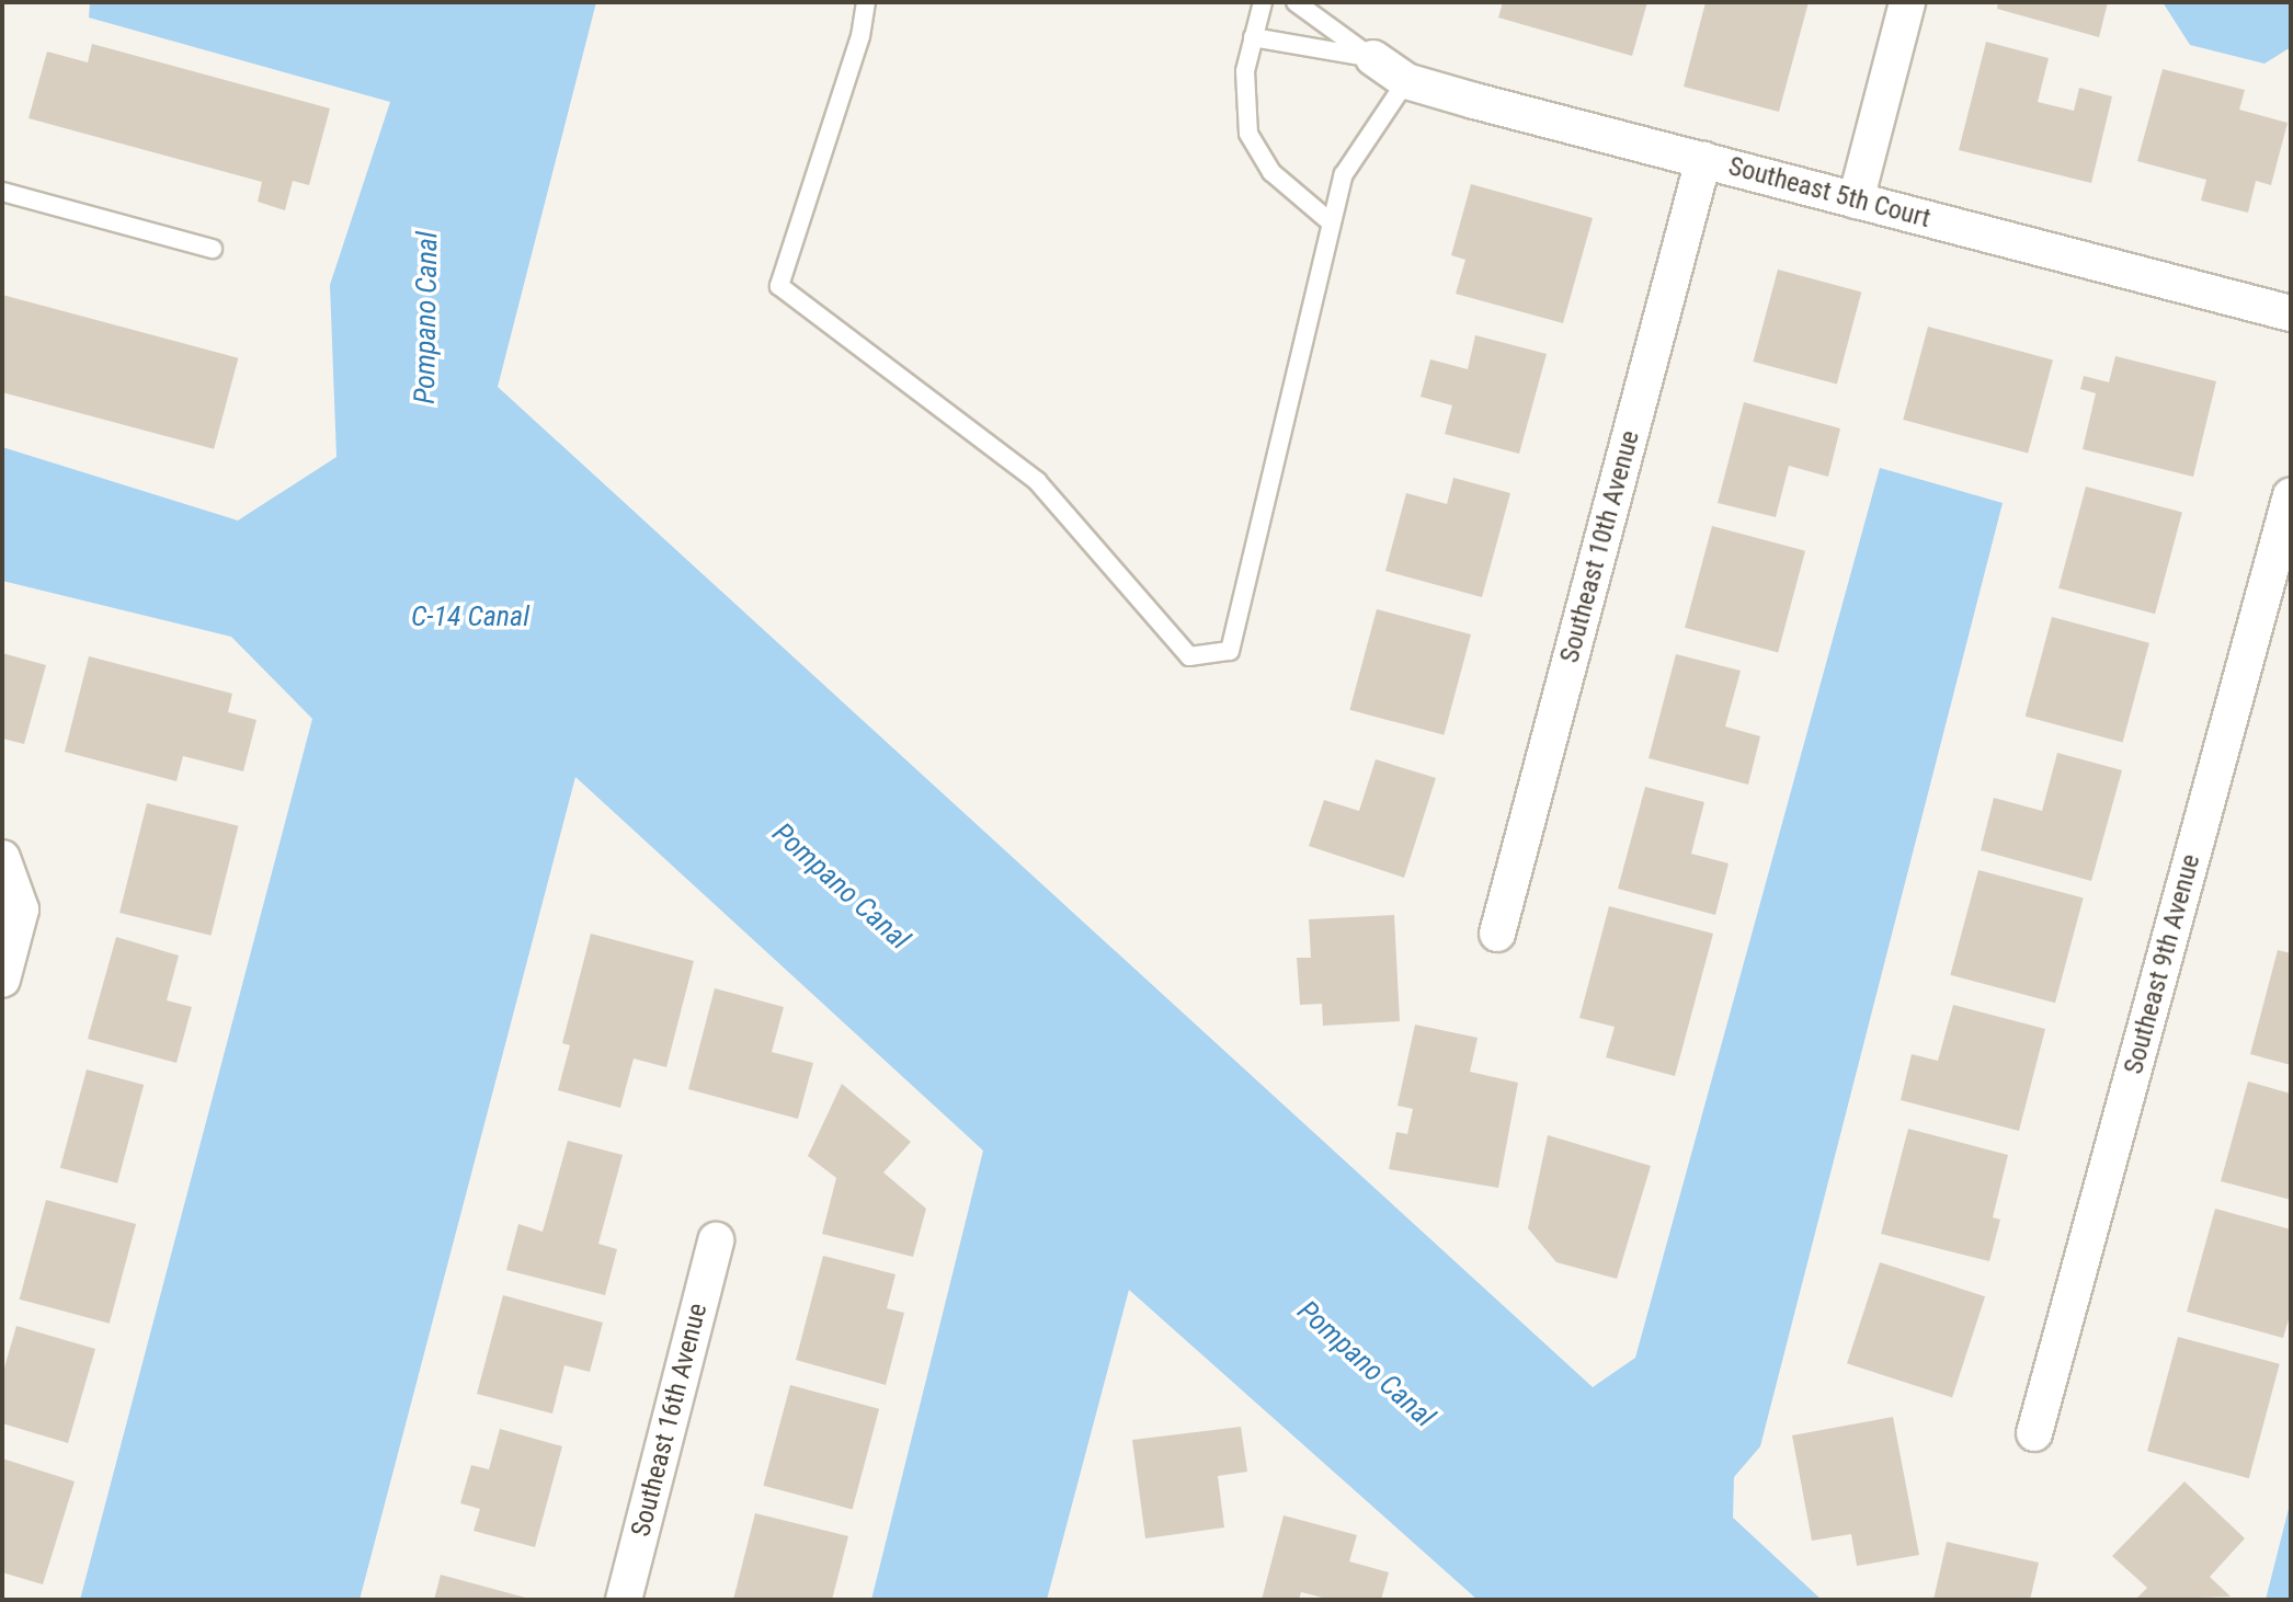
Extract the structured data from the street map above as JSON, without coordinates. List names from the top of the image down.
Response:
{
  "streets": {
    "street": [
      "Southeast 5th Court",
      "Southeast 10th Avenue",
      "Southeast 9th Avenue",
      "Southeast 16th Avenue"
    ]
  },
  "crossings": [
    ["Southeast 5th Court", "Southeast 10th Avenue"]
  ],
  "water": ["Pompano Canal", "C-14 Canal"]
}
